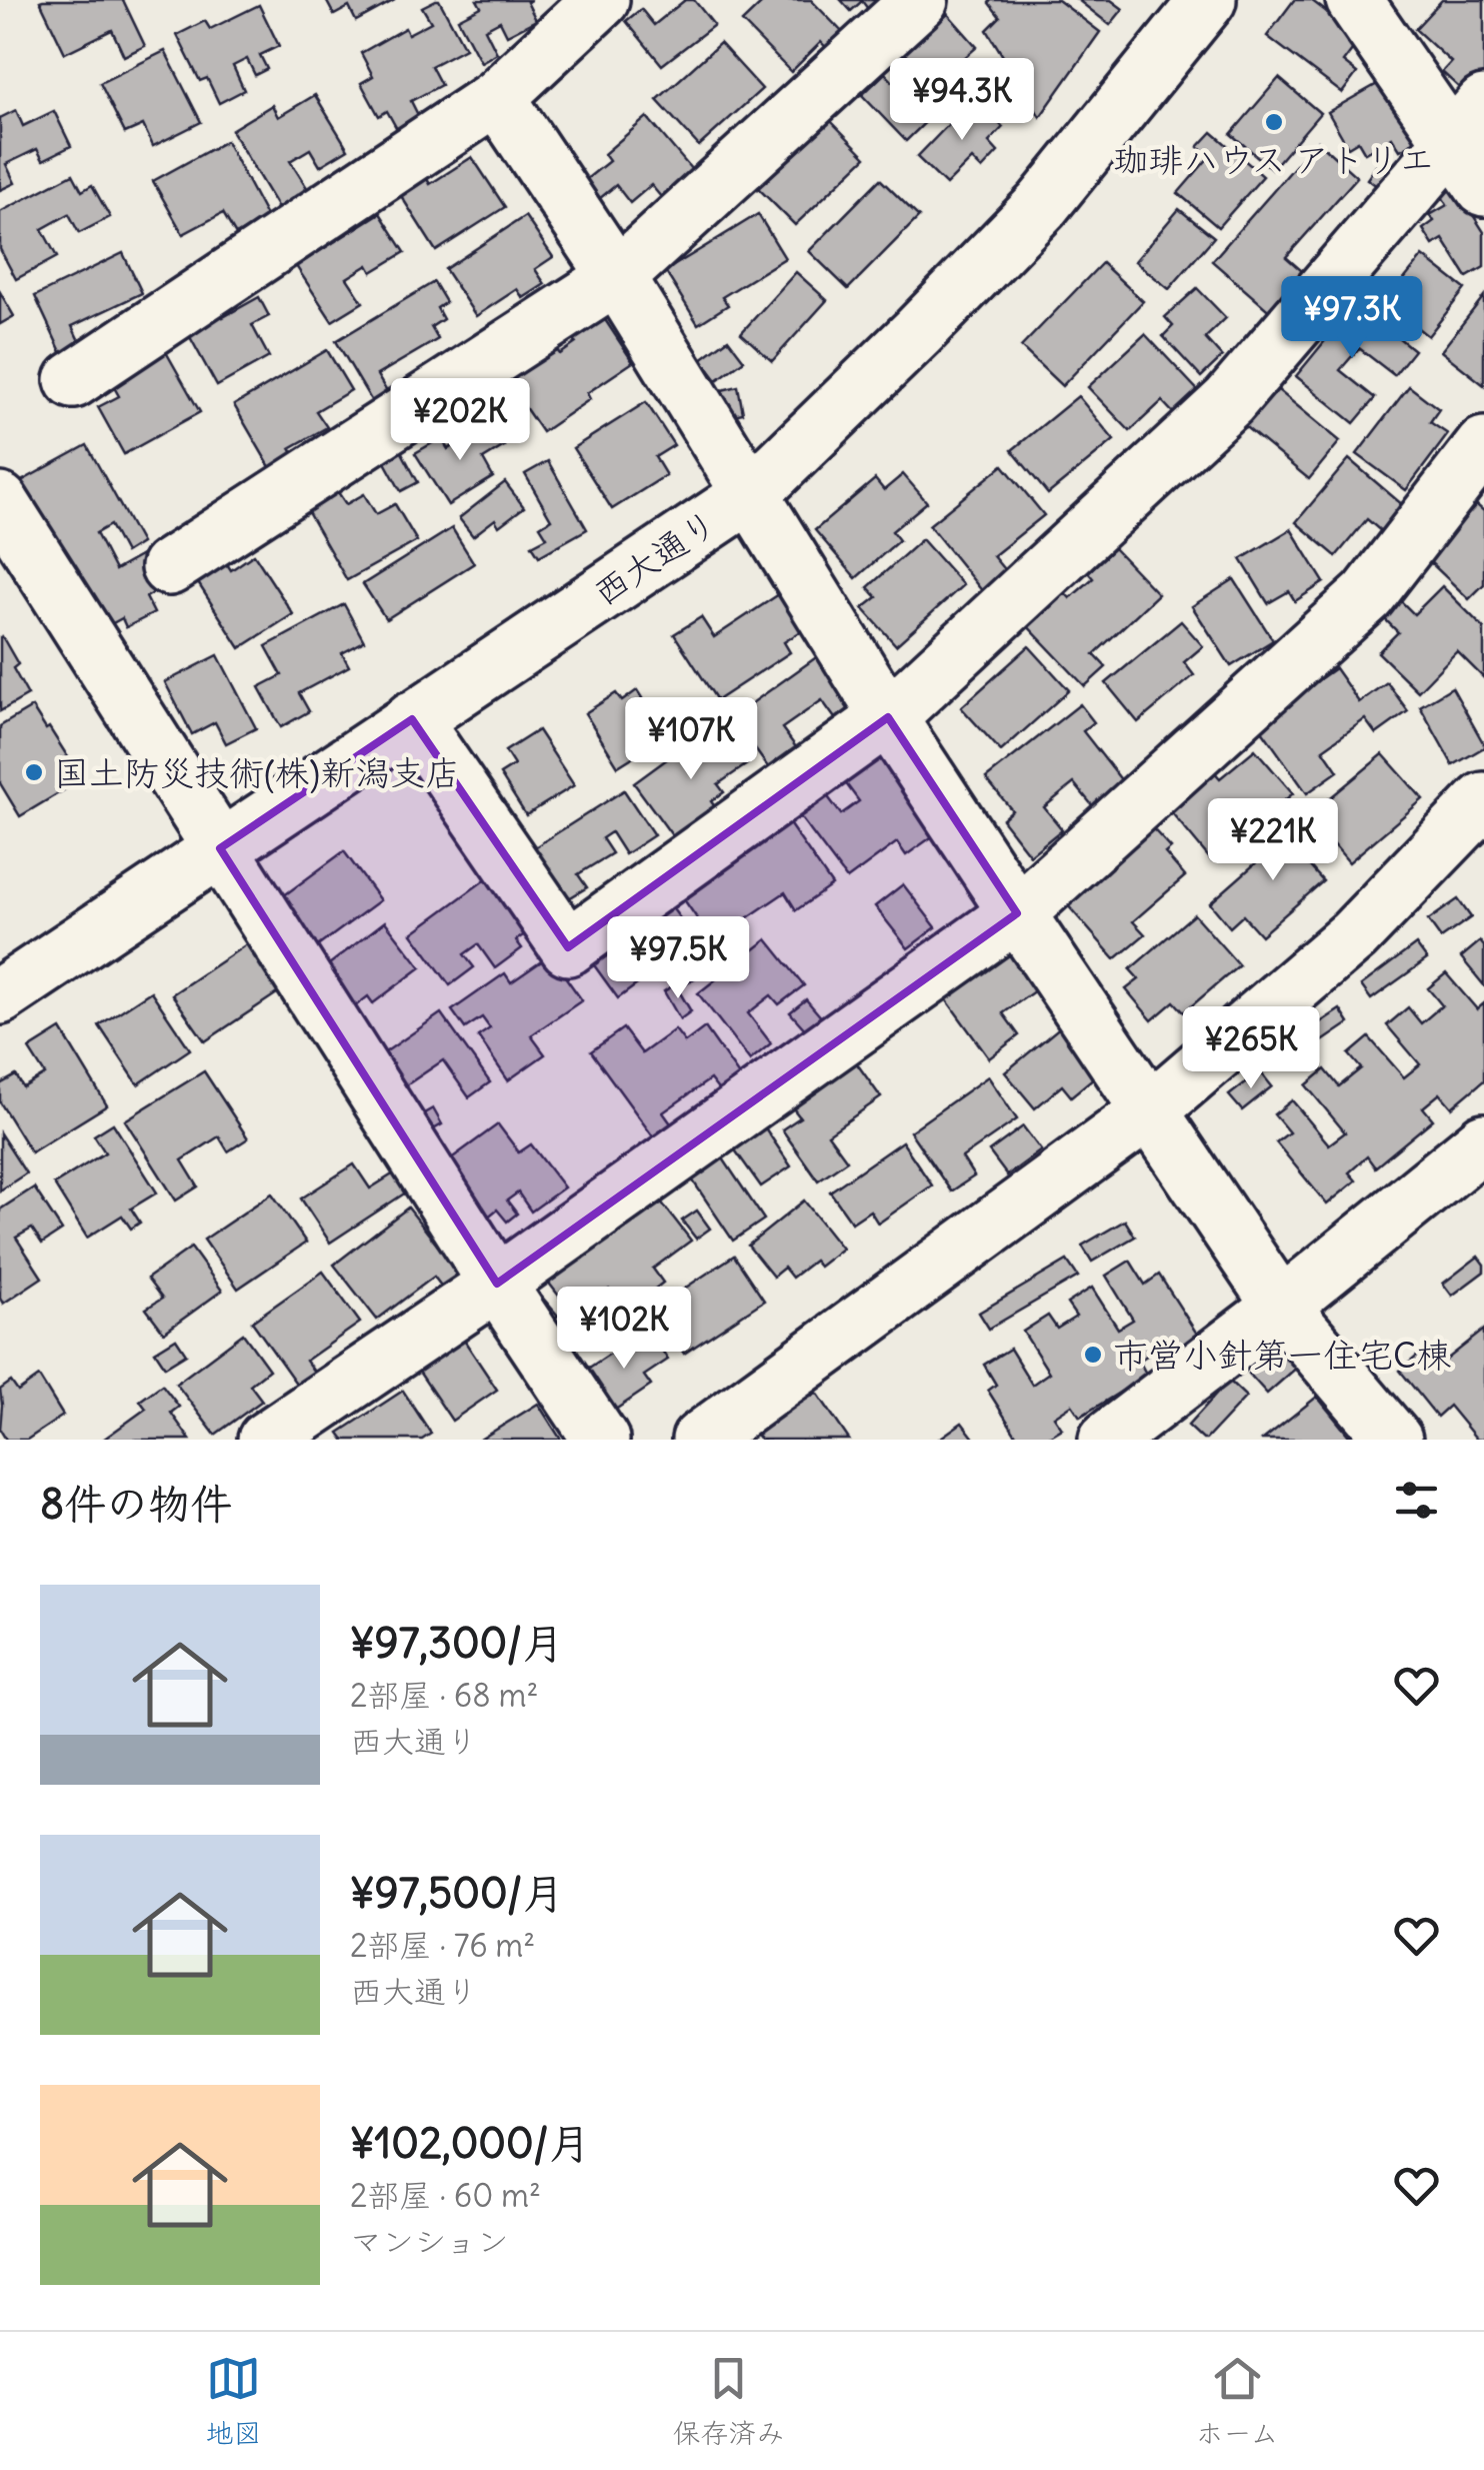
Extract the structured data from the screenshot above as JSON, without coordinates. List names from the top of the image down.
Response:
{
  "streets": {
    "street": ["西大通り"]
  },
  "places": ["珈琲ハウス アトリエ", "国土防災技術(株)新潟支店", "市営小針第一住宅C棟"],
  "page": {
    "price": [
      "¥94.3K",
      "¥97.3K",
      "¥202K",
      "¥107K",
      "¥221K",
      "¥97.5K",
      "¥265K",
      "¥102K"
    ],
    "heading": "8件の物件",
    "list": [
      {
        "name": "¥97,300/月",
        "note": "2部屋 · 68 m² · 西大通り"
      },
      {
        "name": "¥97,500/月",
        "note": "2部屋 · 76 m² · 西大通り"
      },
      {
        "name": "¥102,000/月",
        "note": "2部屋 · 60 m² · マンション"
      }
    ],
    "tabs": ["地図", "保存済み", "ホーム"]
  }
}
